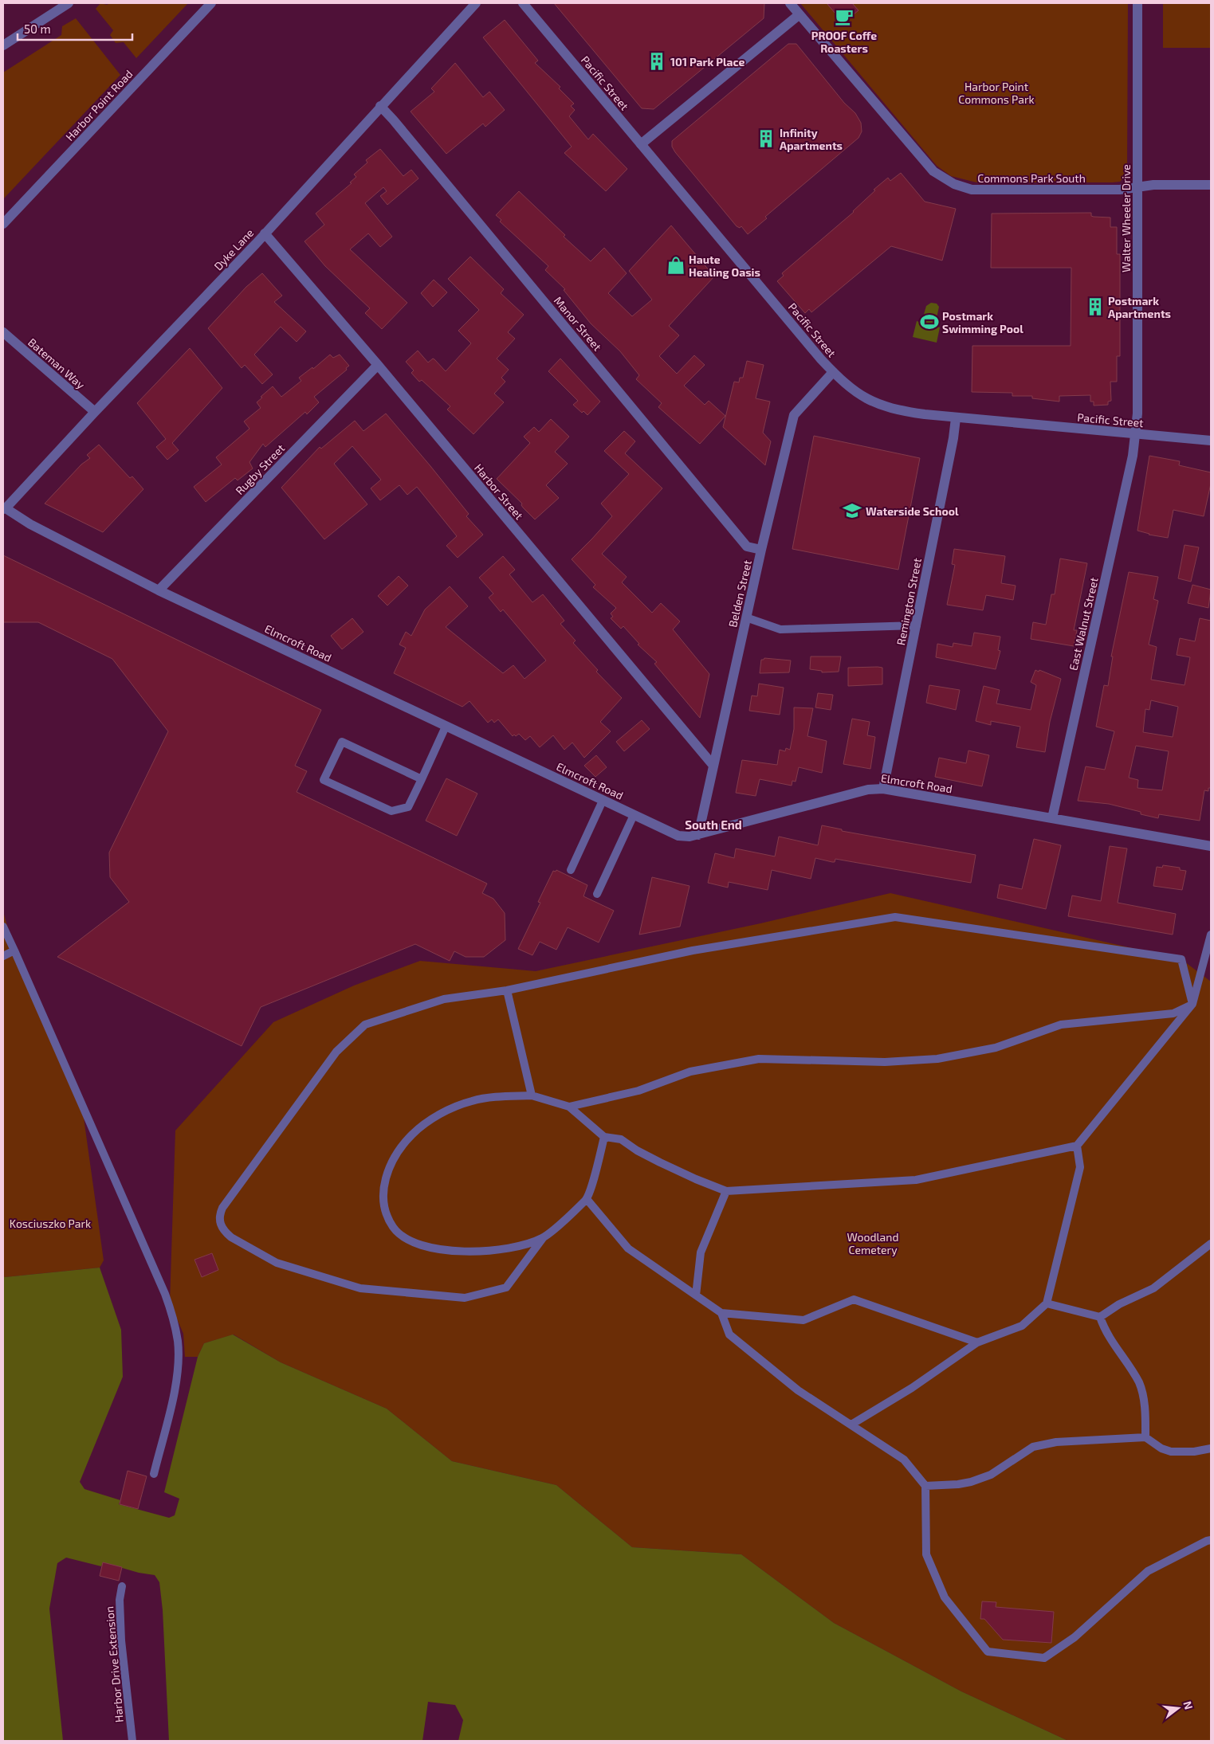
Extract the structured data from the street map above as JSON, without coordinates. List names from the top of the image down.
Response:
{
  "streets": {
    "street": [
      "Pacific Street",
      "Harbor Point Road",
      "Commons Park South",
      "Walter Wheeler Drive",
      "Dyke Lane",
      "Manor Street",
      "Bateman Way",
      "Rugby Street",
      "Harbor Street",
      "Belden Street",
      "Remington Street",
      "East Walnut Street",
      "Elmcroft Road"
    ],
    "lane": ["Harbor Drive Extension"]
  },
  "crossings": [
    ["Pacific Street", "Walter Wheeler Drive"],
    ["Pacific Street", "Belden Street"],
    ["Pacific Street", "Remington Street"],
    ["Pacific Street", "East Walnut Street"],
    ["Commons Park South", "Walter Wheeler Drive"],
    ["Walter Wheeler Drive", "East Walnut Street"],
    ["Dyke Lane", "Manor Street"],
    ["Dyke Lane", "Bateman Way"],
    ["Dyke Lane", "Harbor Street"],
    ["Dyke Lane", "Elmcroft Road"],
    ["Manor Street", "Belden Street"],
    ["Rugby Street", "Harbor Street"],
    ["Rugby Street", "Elmcroft Road"],
    ["Harbor Street", "Belden Street"],
    ["Belden Street", "Elmcroft Road"],
    ["Remington Street", "Elmcroft Road"],
    ["East Walnut Street", "Elmcroft Road"]
  ],
  "districts": ["South End"],
  "parks": ["Harbor Point Commons Park", "Kosciuszko Park", "Woodland Cemetery"],
  "places": {
    "cafe": ["PROOF Coffe Roasters"],
    "building": ["101 Park Place", "Infinity Apartments", "Postmark Apartments"],
    "shop": ["Haute Healing Oasis"],
    "sports": ["Postmark Swimming Pool"],
    "school or university": ["Waterside School"]
  },
  "scale_bar": "50 m",
  "north": "right"
}
